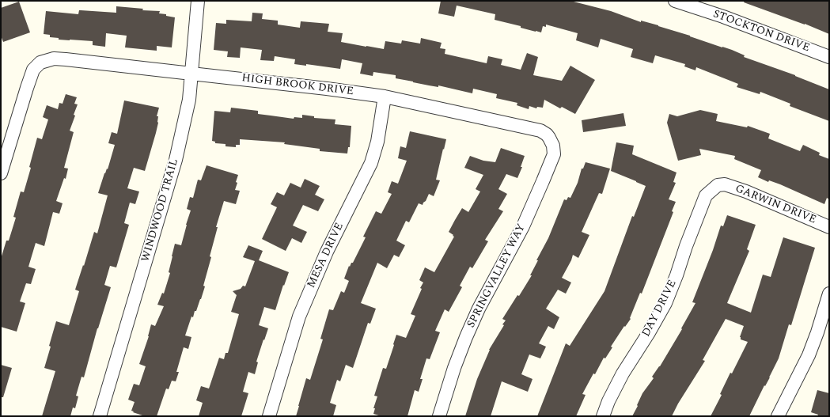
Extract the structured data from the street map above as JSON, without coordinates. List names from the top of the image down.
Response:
{
  "streets": {
    "street": [
      "STOCKTON DRIVE",
      "HIGH BROOK DRIVE",
      "GARWIN DRIVE",
      "WINDWOOD TRAIL",
      "MESA DRIVE",
      "SPRINGVALLEY WAY",
      "DAY DRIVE"
    ]
  },
  "crossings": [
    ["HIGH BROOK DRIVE", "WINDWOOD TRAIL"],
    ["HIGH BROOK DRIVE", "MESA DRIVE"],
    ["HIGH BROOK DRIVE", "SPRINGVALLEY WAY"],
    ["GARWIN DRIVE", "DAY DRIVE"]
  ]
}
